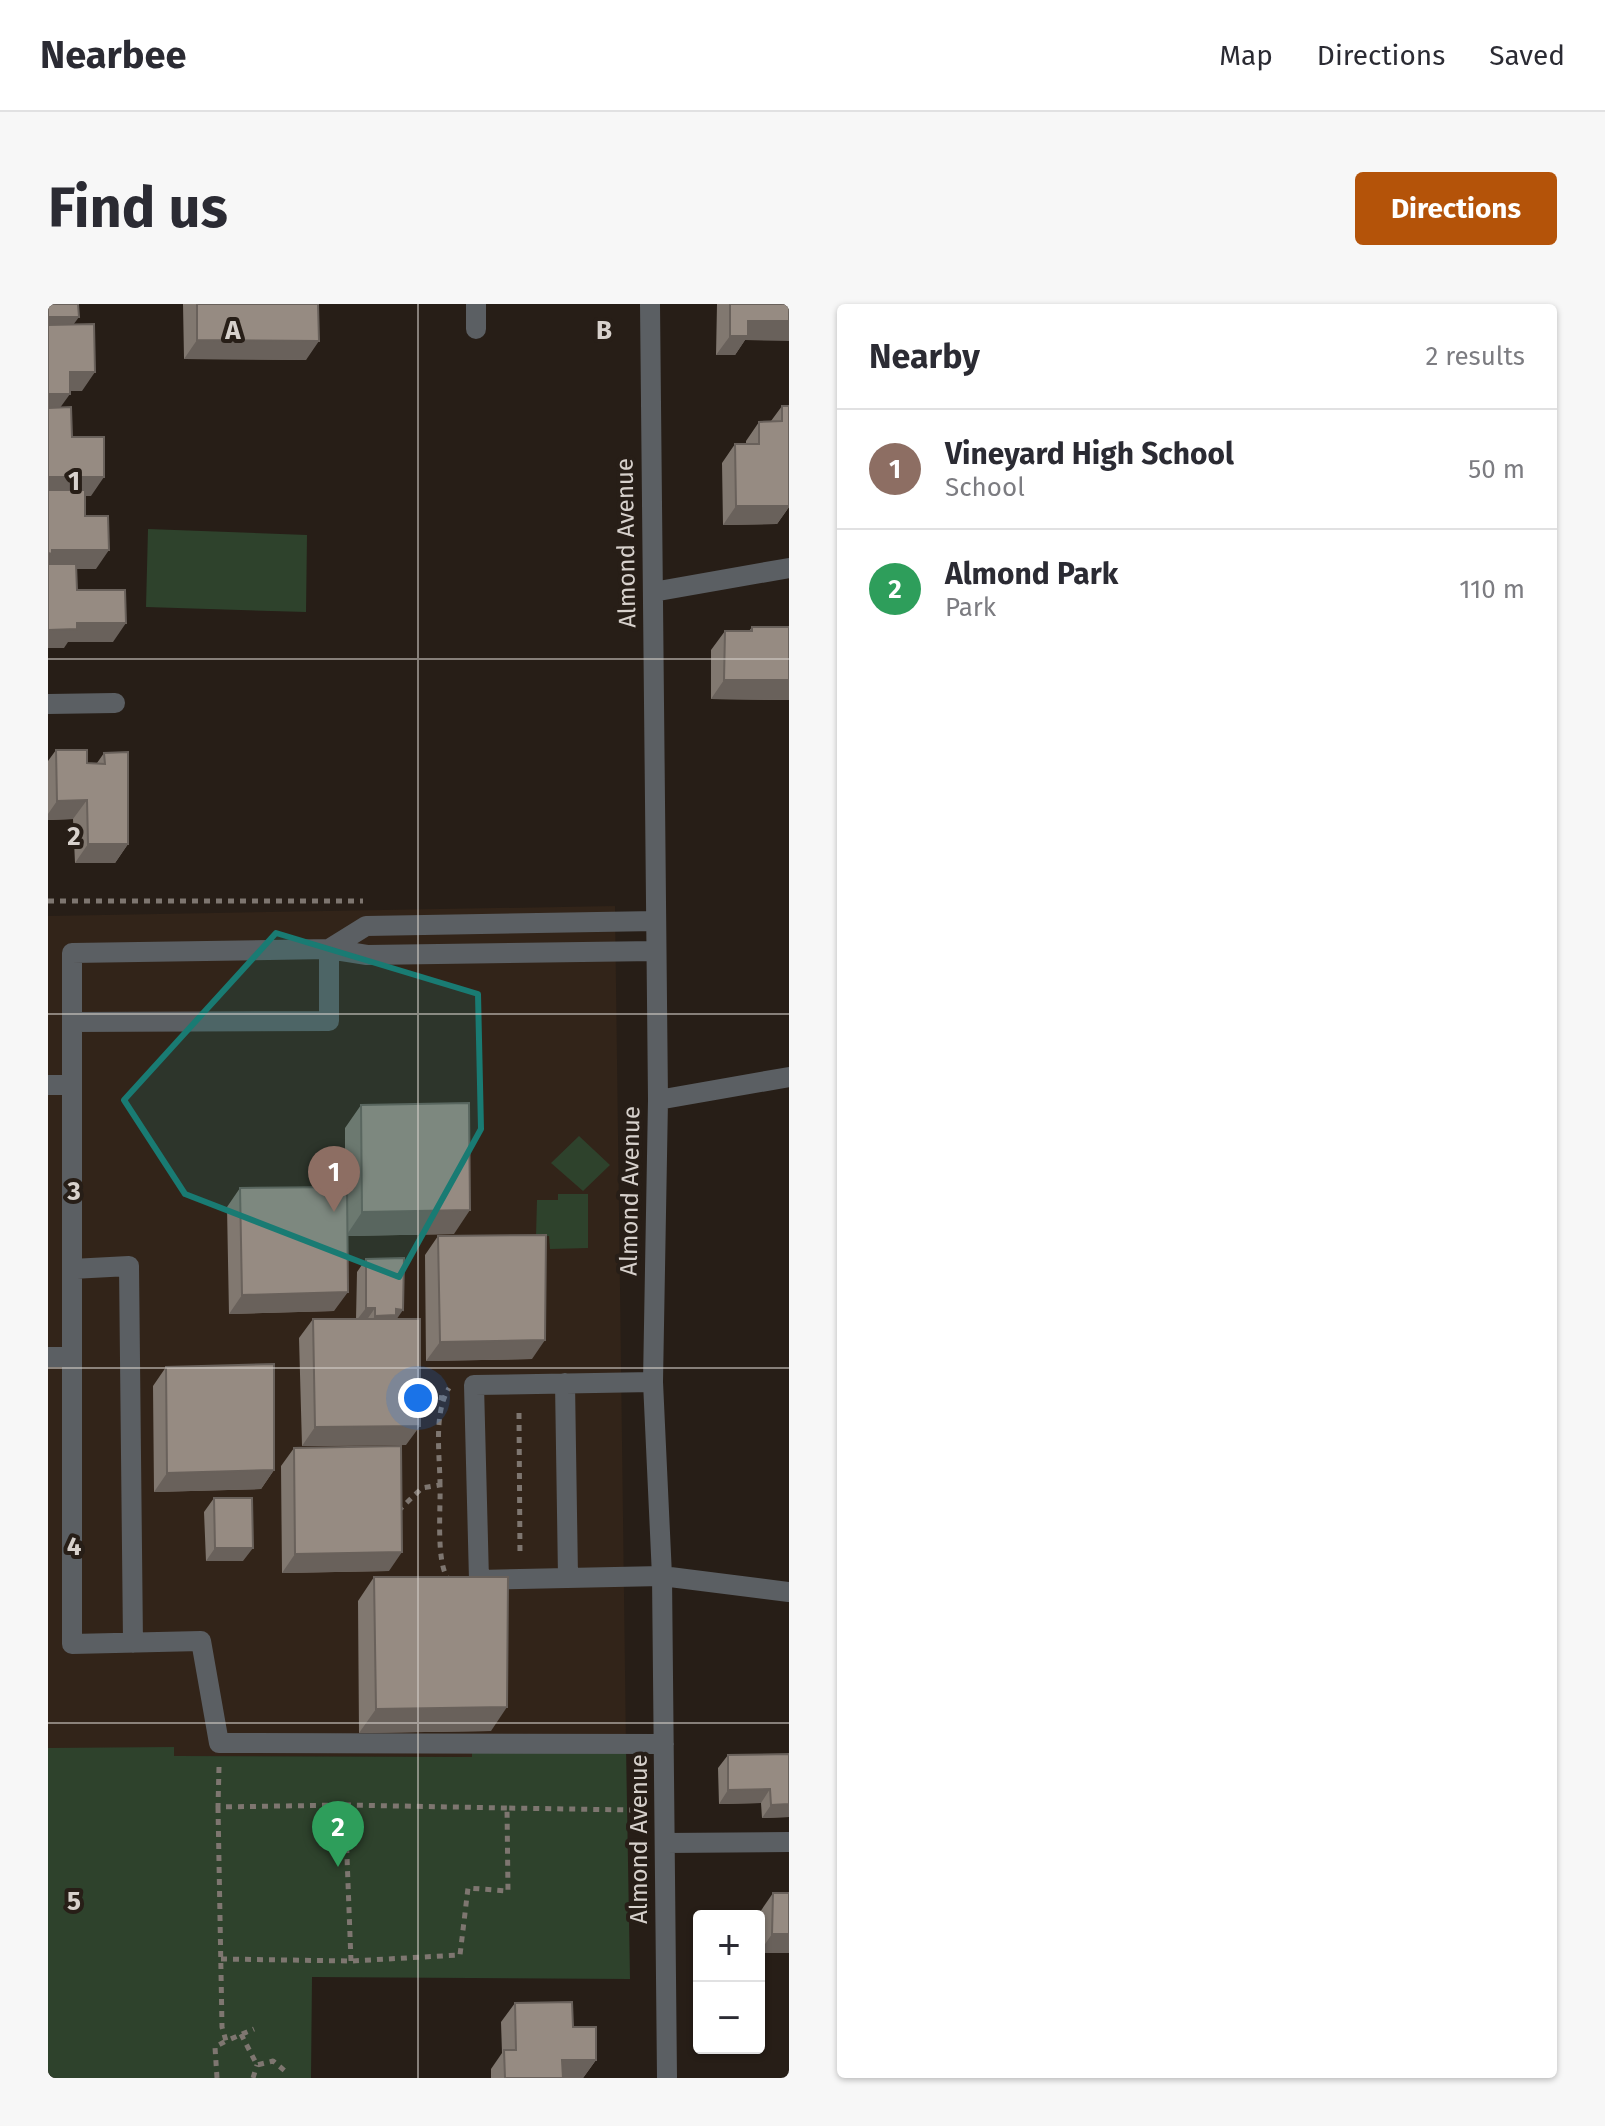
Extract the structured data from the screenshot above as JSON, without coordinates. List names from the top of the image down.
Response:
{
  "streets": {
    "street": ["Almond Avenue"]
  },
  "page": {
    "header": "Nearbee",
    "nav": ["Map", "Directions", "Saved"],
    "buttons": "Directions",
    "title": "Find us",
    "heading": ["Nearby", "2 results"],
    "list": [
      {
        "mark": "1",
        "name": "Vineyard High School",
        "note": "School",
        "value": "50 m"
      },
      {
        "mark": "2",
        "name": "Almond Park",
        "note": "Park",
        "value": "110 m"
      }
    ],
    "pins": ["1", "2"],
    "map_buttons": ["+", "−"]
  },
  "grid": {
    "columns": ["A", "B"],
    "rows": [
      "1",
      "2",
      "3",
      "4",
      "5"
    ]
  }
}
